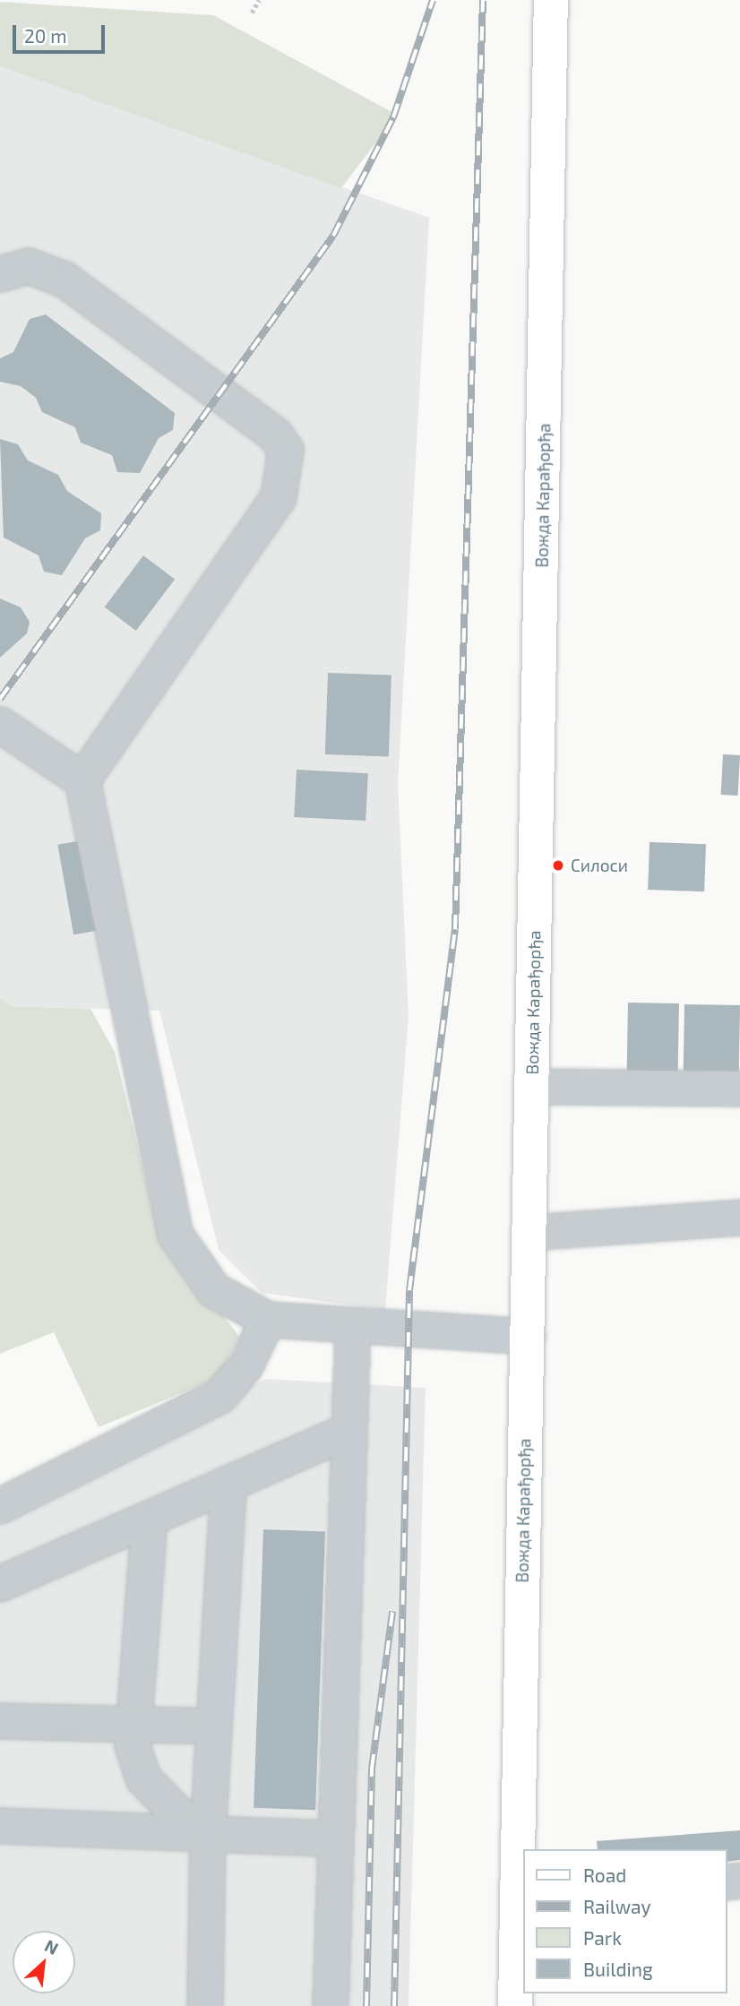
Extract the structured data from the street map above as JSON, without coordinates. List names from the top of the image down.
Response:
{
  "streets": {
    "main road": ["Вожда Карађорђа"]
  },
  "places": ["Силоси"],
  "legend": [
    "Road",
    "Railway",
    "Park",
    "Building"
  ],
  "scale_bar": "20 m",
  "north": "top right"
}
